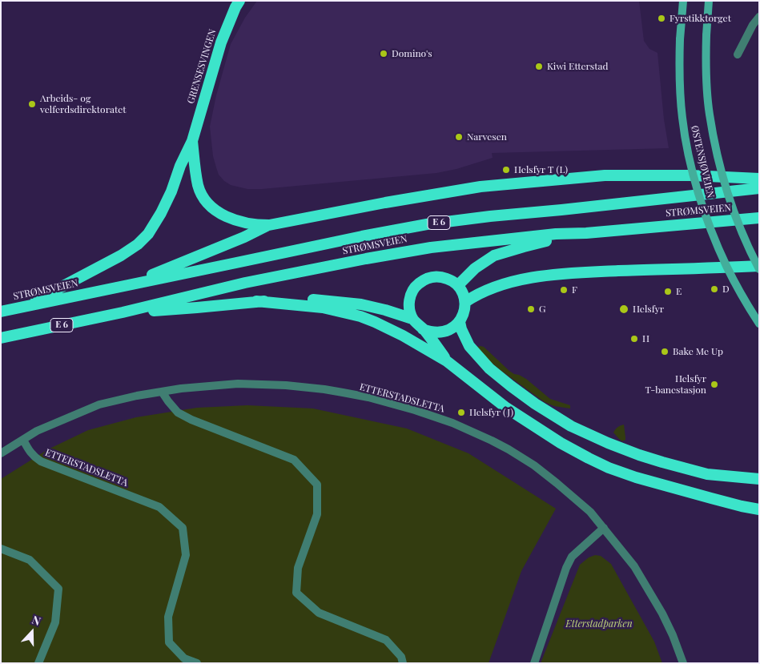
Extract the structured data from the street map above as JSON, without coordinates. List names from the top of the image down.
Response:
{
  "streets": {
    "highway": ["GRENSESVINGEN", "STRØMSVEIEN", "E 6"],
    "main road": ["ØSTENSJØVEIEN"],
    "street": ["ETTERSTADSLETTA"]
  },
  "parks": ["Etterstadparken"],
  "places": [
    "Fyrstikktorget",
    "Domino's",
    "Kiwi Etterstad",
    "Arbeids- og velferdsdirektoratet",
    "Narvesen",
    "Helsfyr T (L)",
    "D",
    "F",
    "E",
    "G",
    "Helsfyr",
    "H",
    "Bake Me Up",
    "Helsfyr T-banestasjon",
    "Helsfyr (J)"
  ],
  "north": "top"
}
